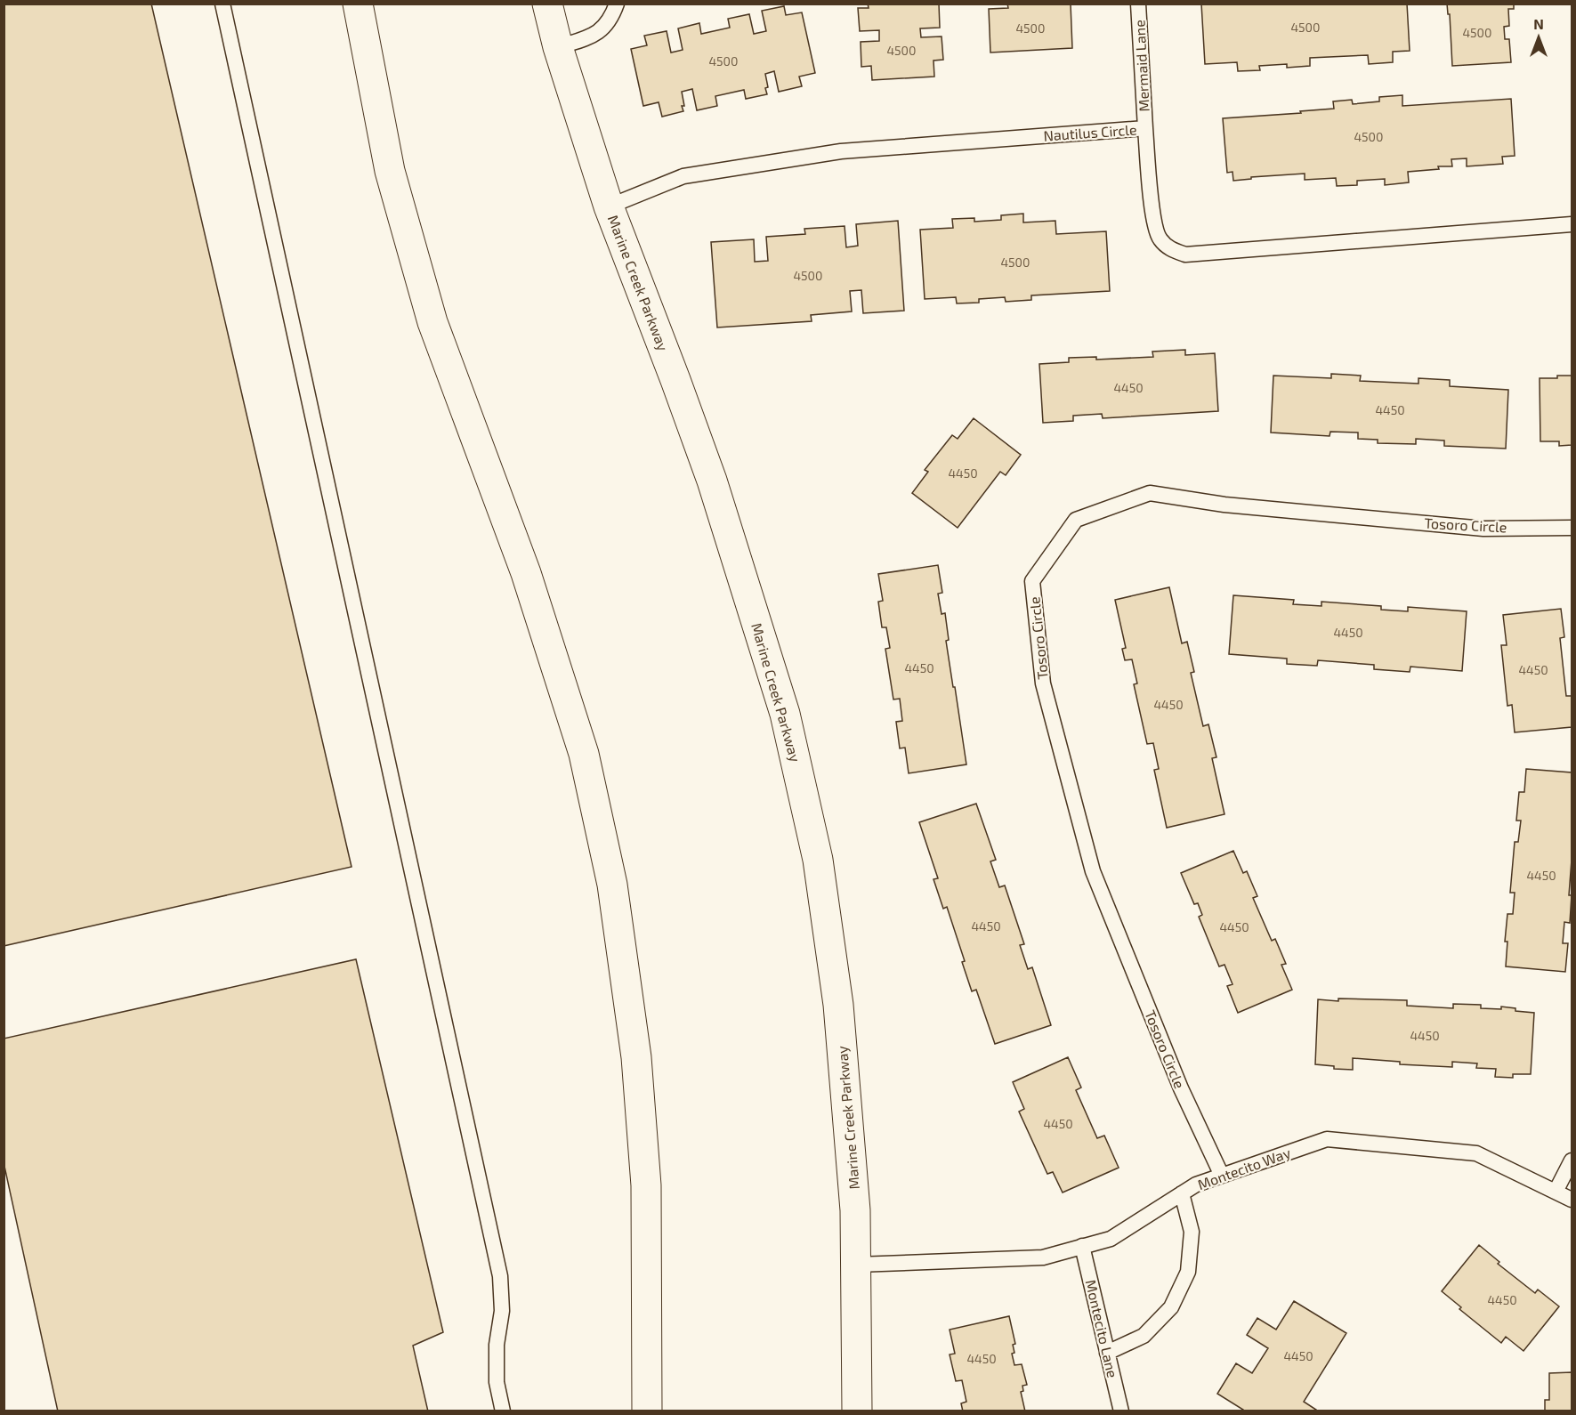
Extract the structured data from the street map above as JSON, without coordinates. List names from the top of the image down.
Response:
{
  "streets": {
    "main road": ["Marine Creek Parkway"],
    "lane": [
      "Mermaid Lane",
      "Nautilus Circle",
      "Tosoro Circle",
      "Montecito Way",
      "Montecito Lane"
    ]
  },
  "crossings": [
    ["Mermaid Lane", "Nautilus Circle"],
    ["Nautilus Circle", "Marine Creek Parkway"],
    ["Marine Creek Parkway", "Montecito Way"],
    ["Tosoro Circle", "Montecito Way"],
    ["Montecito Way", "Montecito Lane"]
  ],
  "house_numbers": [
    "4500",
    "4500",
    "4500",
    "4500",
    "4500",
    "4500",
    "4500",
    "4500",
    "4450",
    "4450",
    "4450",
    "4450",
    "4450",
    "4450",
    "4450",
    "4450",
    "4450",
    "4450",
    "4450",
    "4450",
    "4450",
    "4450",
    "4450"
  ],
  "north": "top"
}
